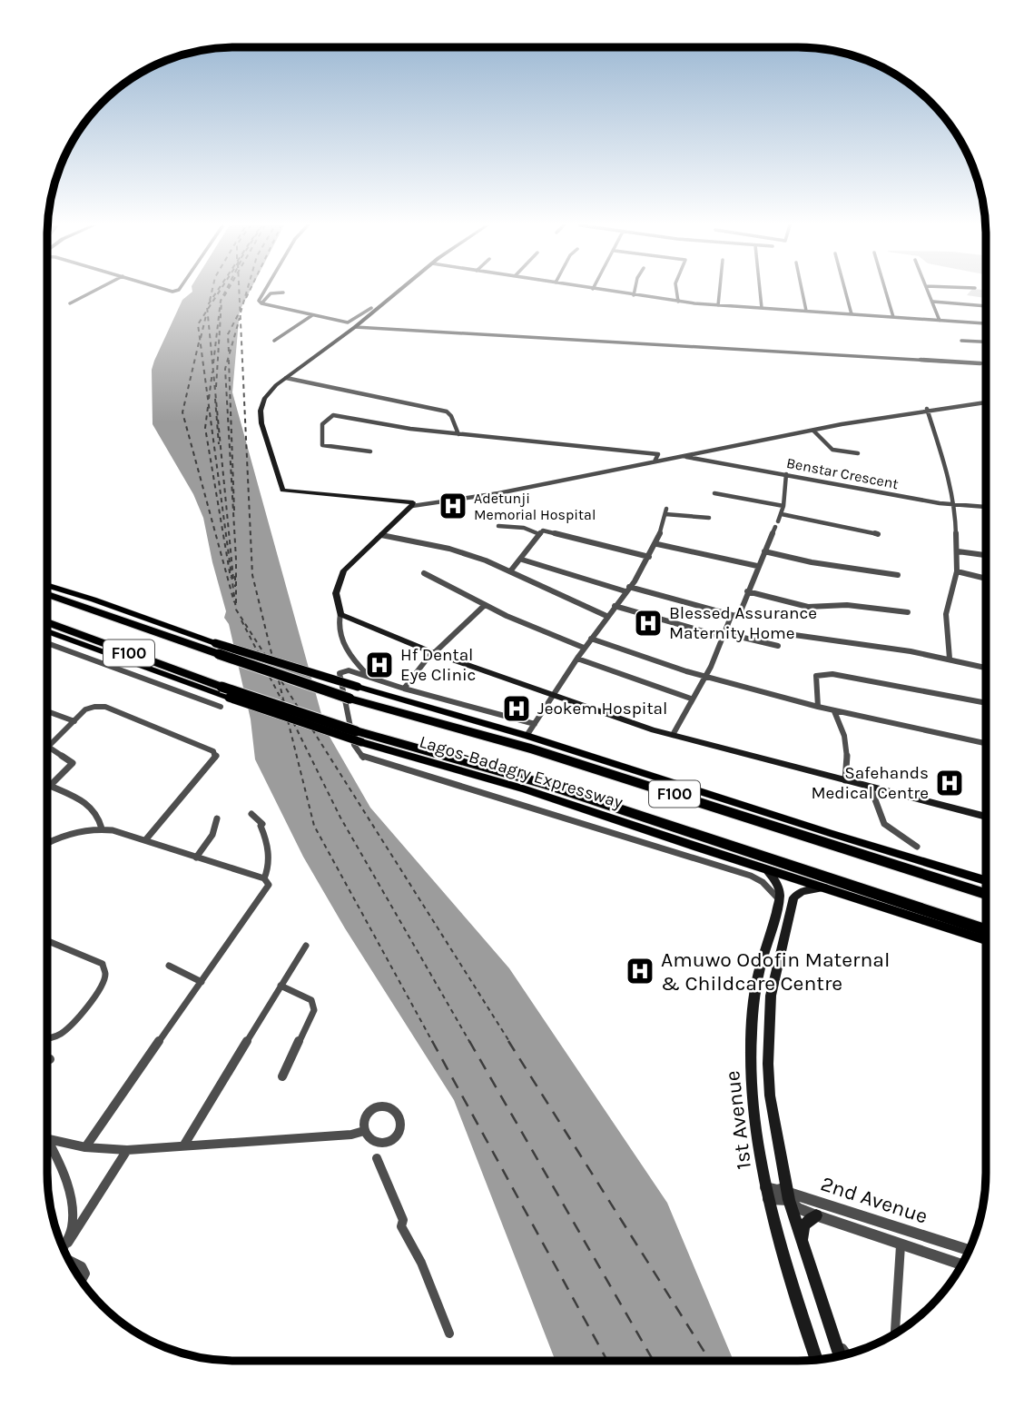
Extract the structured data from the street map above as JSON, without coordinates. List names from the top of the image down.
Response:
{
  "streets": {
    "highway": ["F100", "Lagos-Badagry Expressway"],
    "main road": ["1st Avenue"],
    "street": ["Benstar Crescent", "2nd Avenue"]
  },
  "crossings": [
    ["Lagos-Badagry Expressway", "1st Avenue"],
    ["1st Avenue", "2nd Avenue"]
  ],
  "places": {
    "hospital": [
      "Adetunji Memorial Hospital",
      "Blessed Assurance Maternity Home",
      "Hf Dental Eye Clinic",
      "Jeokem Hospital",
      "Safehands Medical Centre",
      "Amuwo Odofin Maternal & Childcare Centre"
    ]
  }
}
